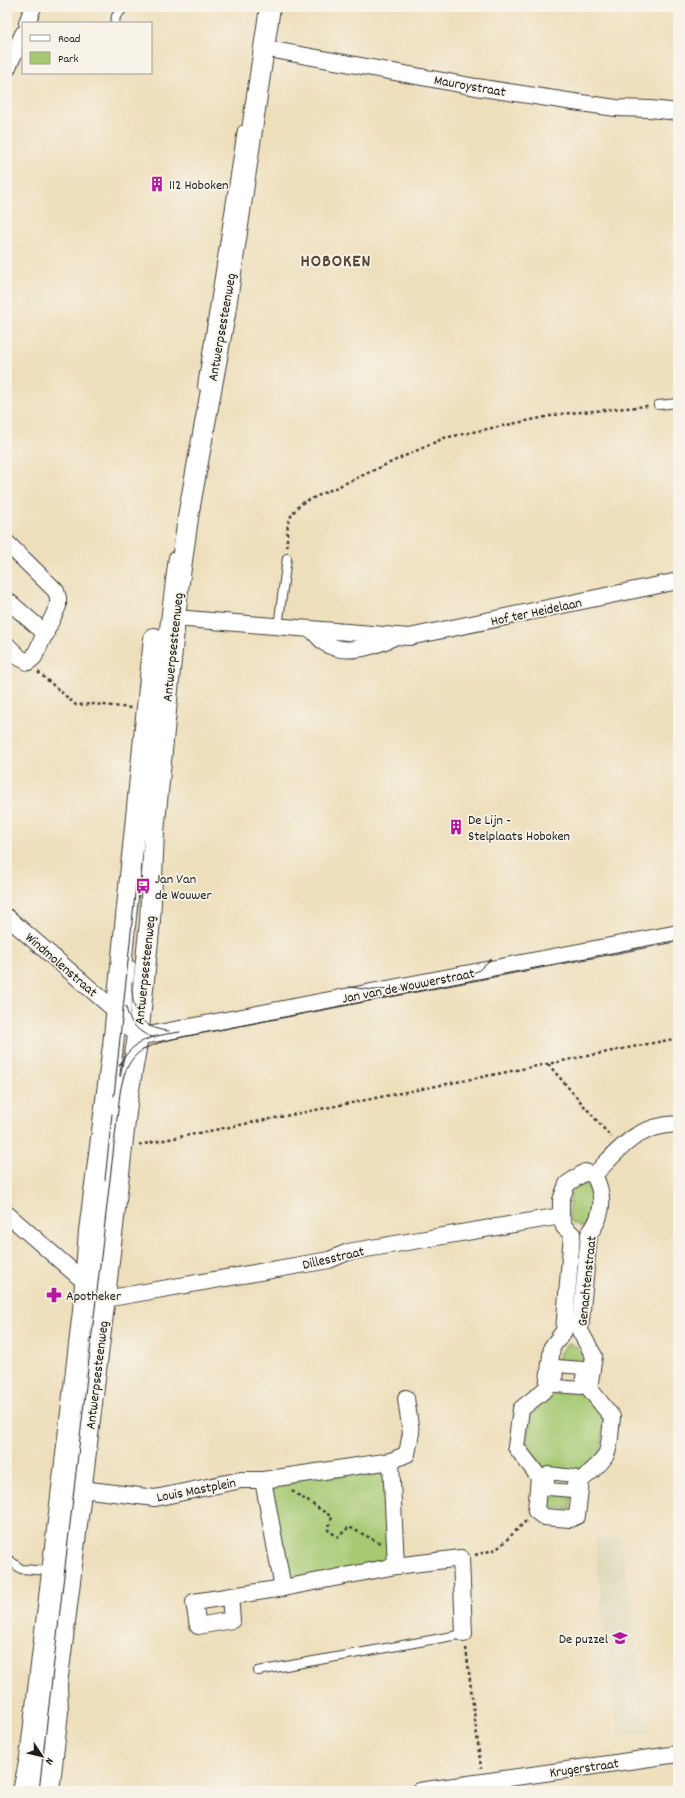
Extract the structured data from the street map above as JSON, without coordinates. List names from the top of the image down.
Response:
{
  "streets": {
    "street": [
      "Mauroystraat",
      "Antwerpsesteenweg",
      "Hof ter Heidelaan",
      "Windmolenstraat",
      "Jan van de Wouwerstraat",
      "Dillesstraat",
      "Genachtenstraat",
      "Louis Mastplein",
      "Krugerstraat"
    ]
  },
  "crossings": [
    ["Mauroystraat", "Antwerpsesteenweg"],
    ["Antwerpsesteenweg", "Hof ter Heidelaan"],
    ["Antwerpsesteenweg", "Windmolenstraat"],
    ["Antwerpsesteenweg", "Jan van de Wouwerstraat"],
    ["Antwerpsesteenweg", "Dillesstraat"],
    ["Antwerpsesteenweg", "Louis Mastplein"],
    ["Windmolenstraat", "Jan van de Wouwerstraat"],
    ["Dillesstraat", "Genachtenstraat"]
  ],
  "districts": ["HOBOKEN"],
  "places": {
    "building": ["112 Hoboken", "De Lijn - Stelplaats Hoboken"],
    "bus stop": ["Jan Van de Wouwer"],
    "pharmacy": ["Apotheker"],
    "school or university": ["De puzzel"]
  },
  "legend": ["Road", "Park"],
  "north": "bottom right"
}
